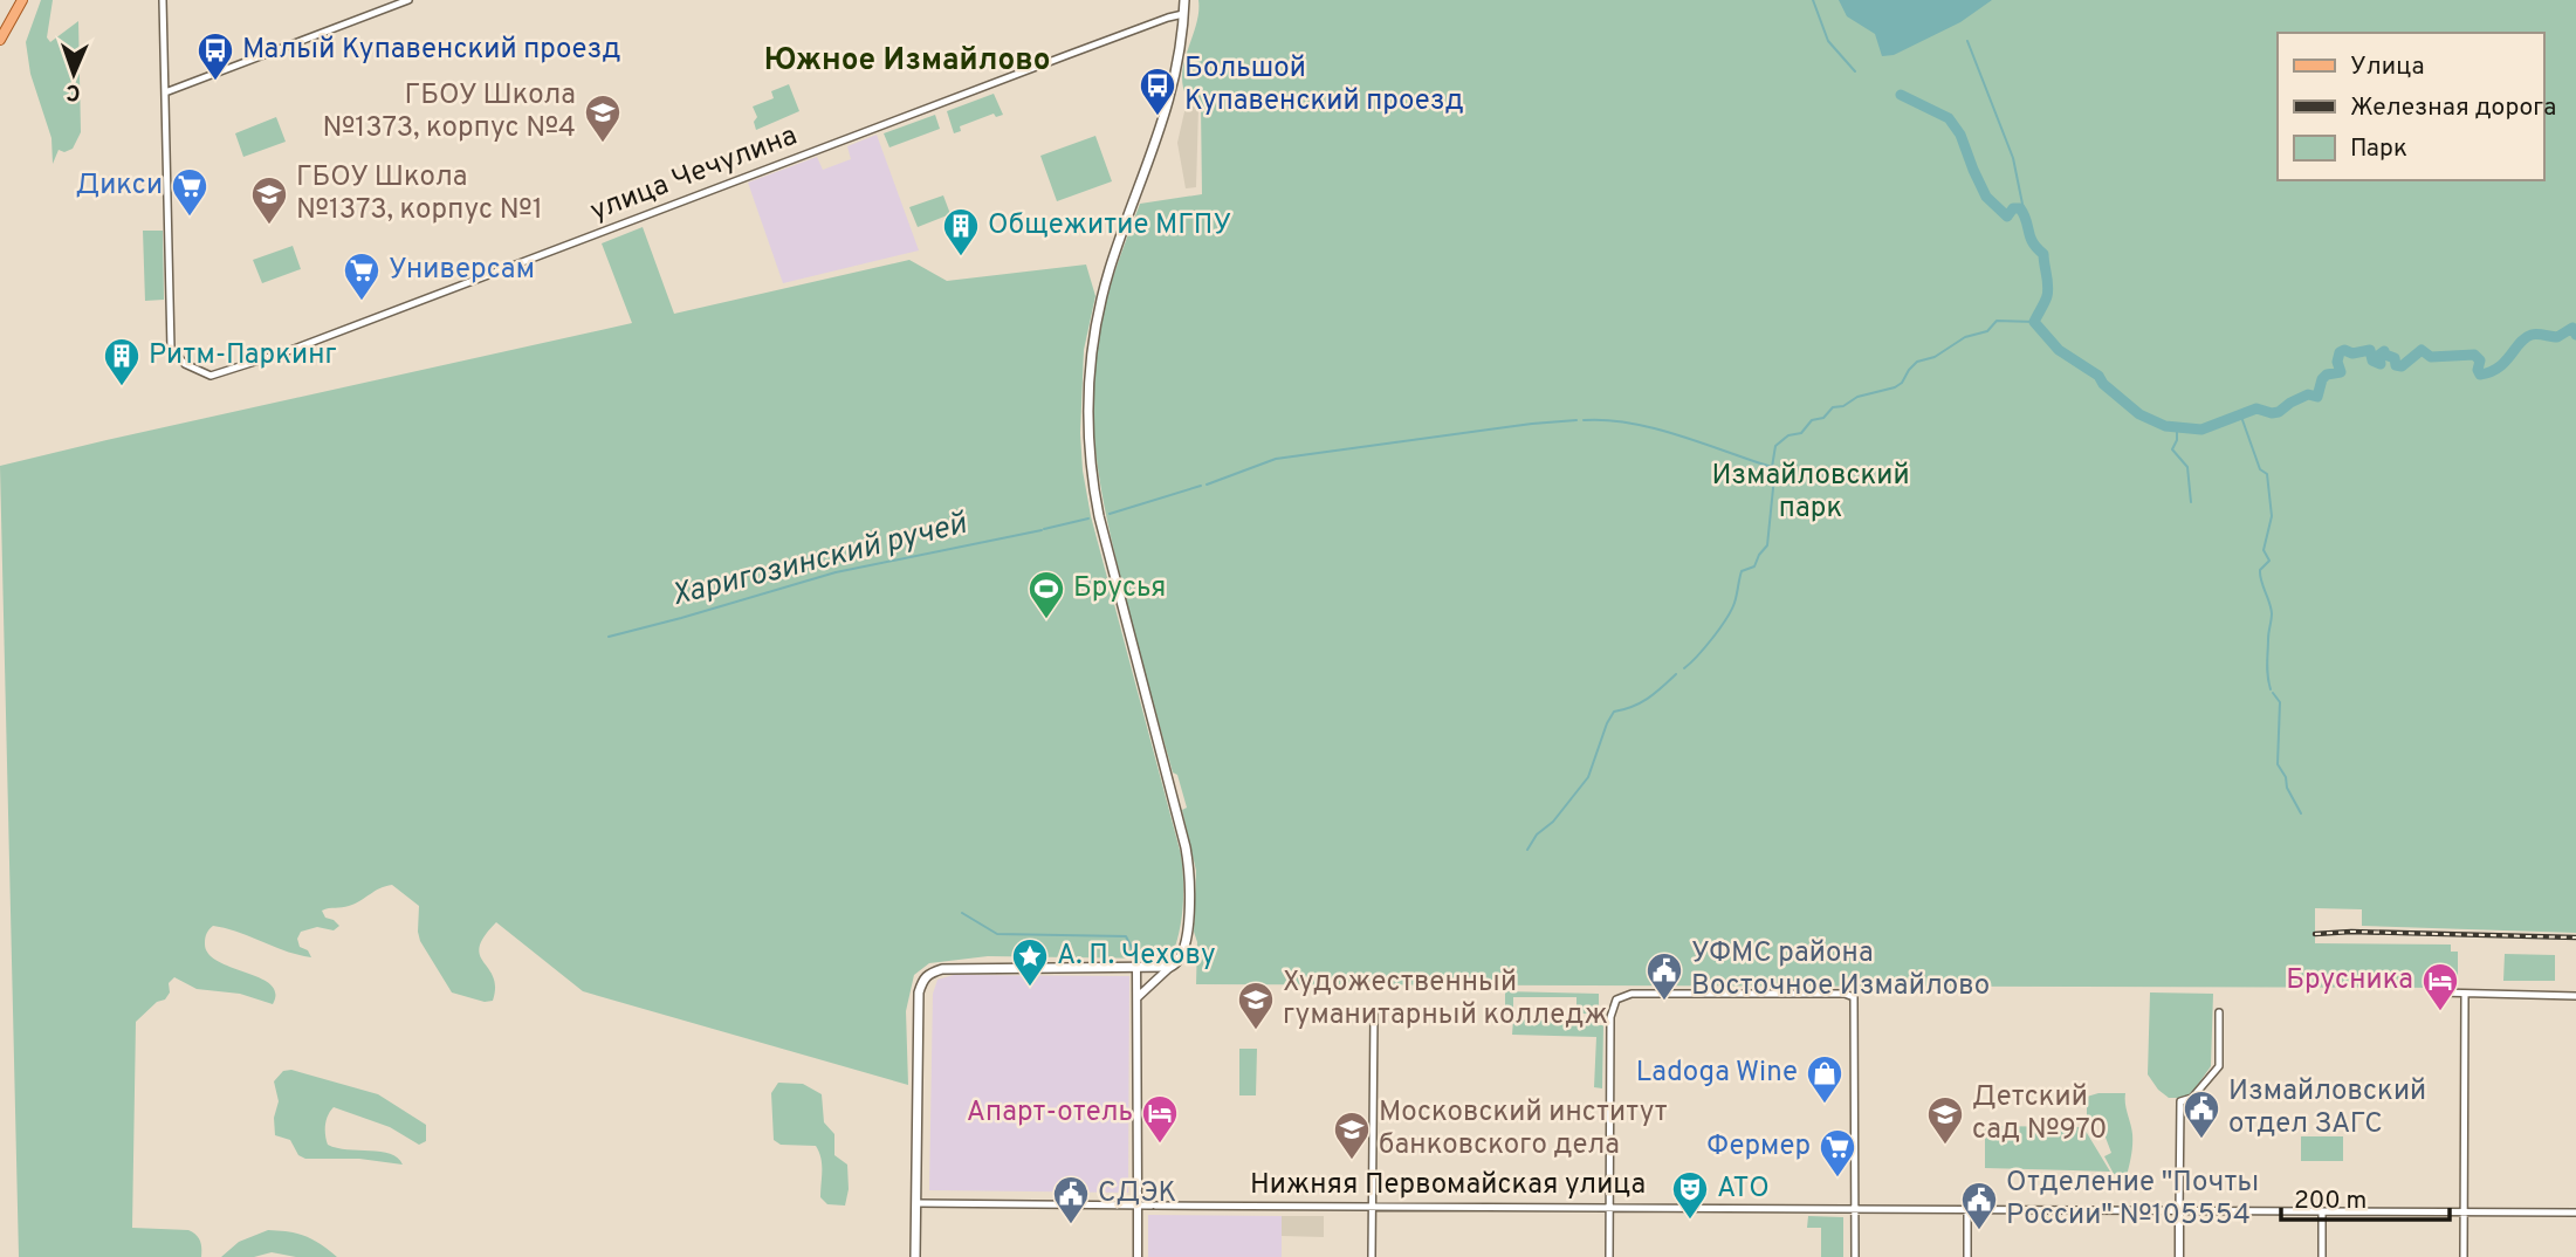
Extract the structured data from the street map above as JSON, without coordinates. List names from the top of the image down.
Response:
{
  "streets": {
    "street": ["улица Чечулина", "Нижняя Первомайская улица"]
  },
  "districts": ["Южное Измайлово"],
  "water": ["Харигозинский ручей"],
  "parks": ["Измайловский парк"],
  "places": {
    "bus stop": ["Малый Купавенский проезд", "Большой Купавенский проезд"],
    "school or university": [
      "ГБОУ Школа №1373, корпус №4",
      "ГБОУ Школа №1373, корпус №1",
      "Художественный гуманитарный колледж",
      "Детский сад №970",
      "Московский институт банковского дела"
    ],
    "supermarket": ["Дикси", "Универсам", "Фермер"],
    "building": ["Общежитие МГПУ", "Ритм-Паркинг"],
    "sports": ["Брусья"],
    "place": ["А. П. Чехову"],
    "public building": [
      "УФМС района Восточное Измайлово",
      "Измайловский отдел ЗАГС",
      "СДЭК",
      "Отделение \"Почты России\" №105554"
    ],
    "hotel": ["Брусника", "Апарт-отель"],
    "shop": ["Ladoga Wine"],
    "theatre": ["АТО"]
  },
  "legend": ["Улица", "Железная дорога", "Парк"],
  "scale_bar": "200 m",
  "north": "bottom"
}
